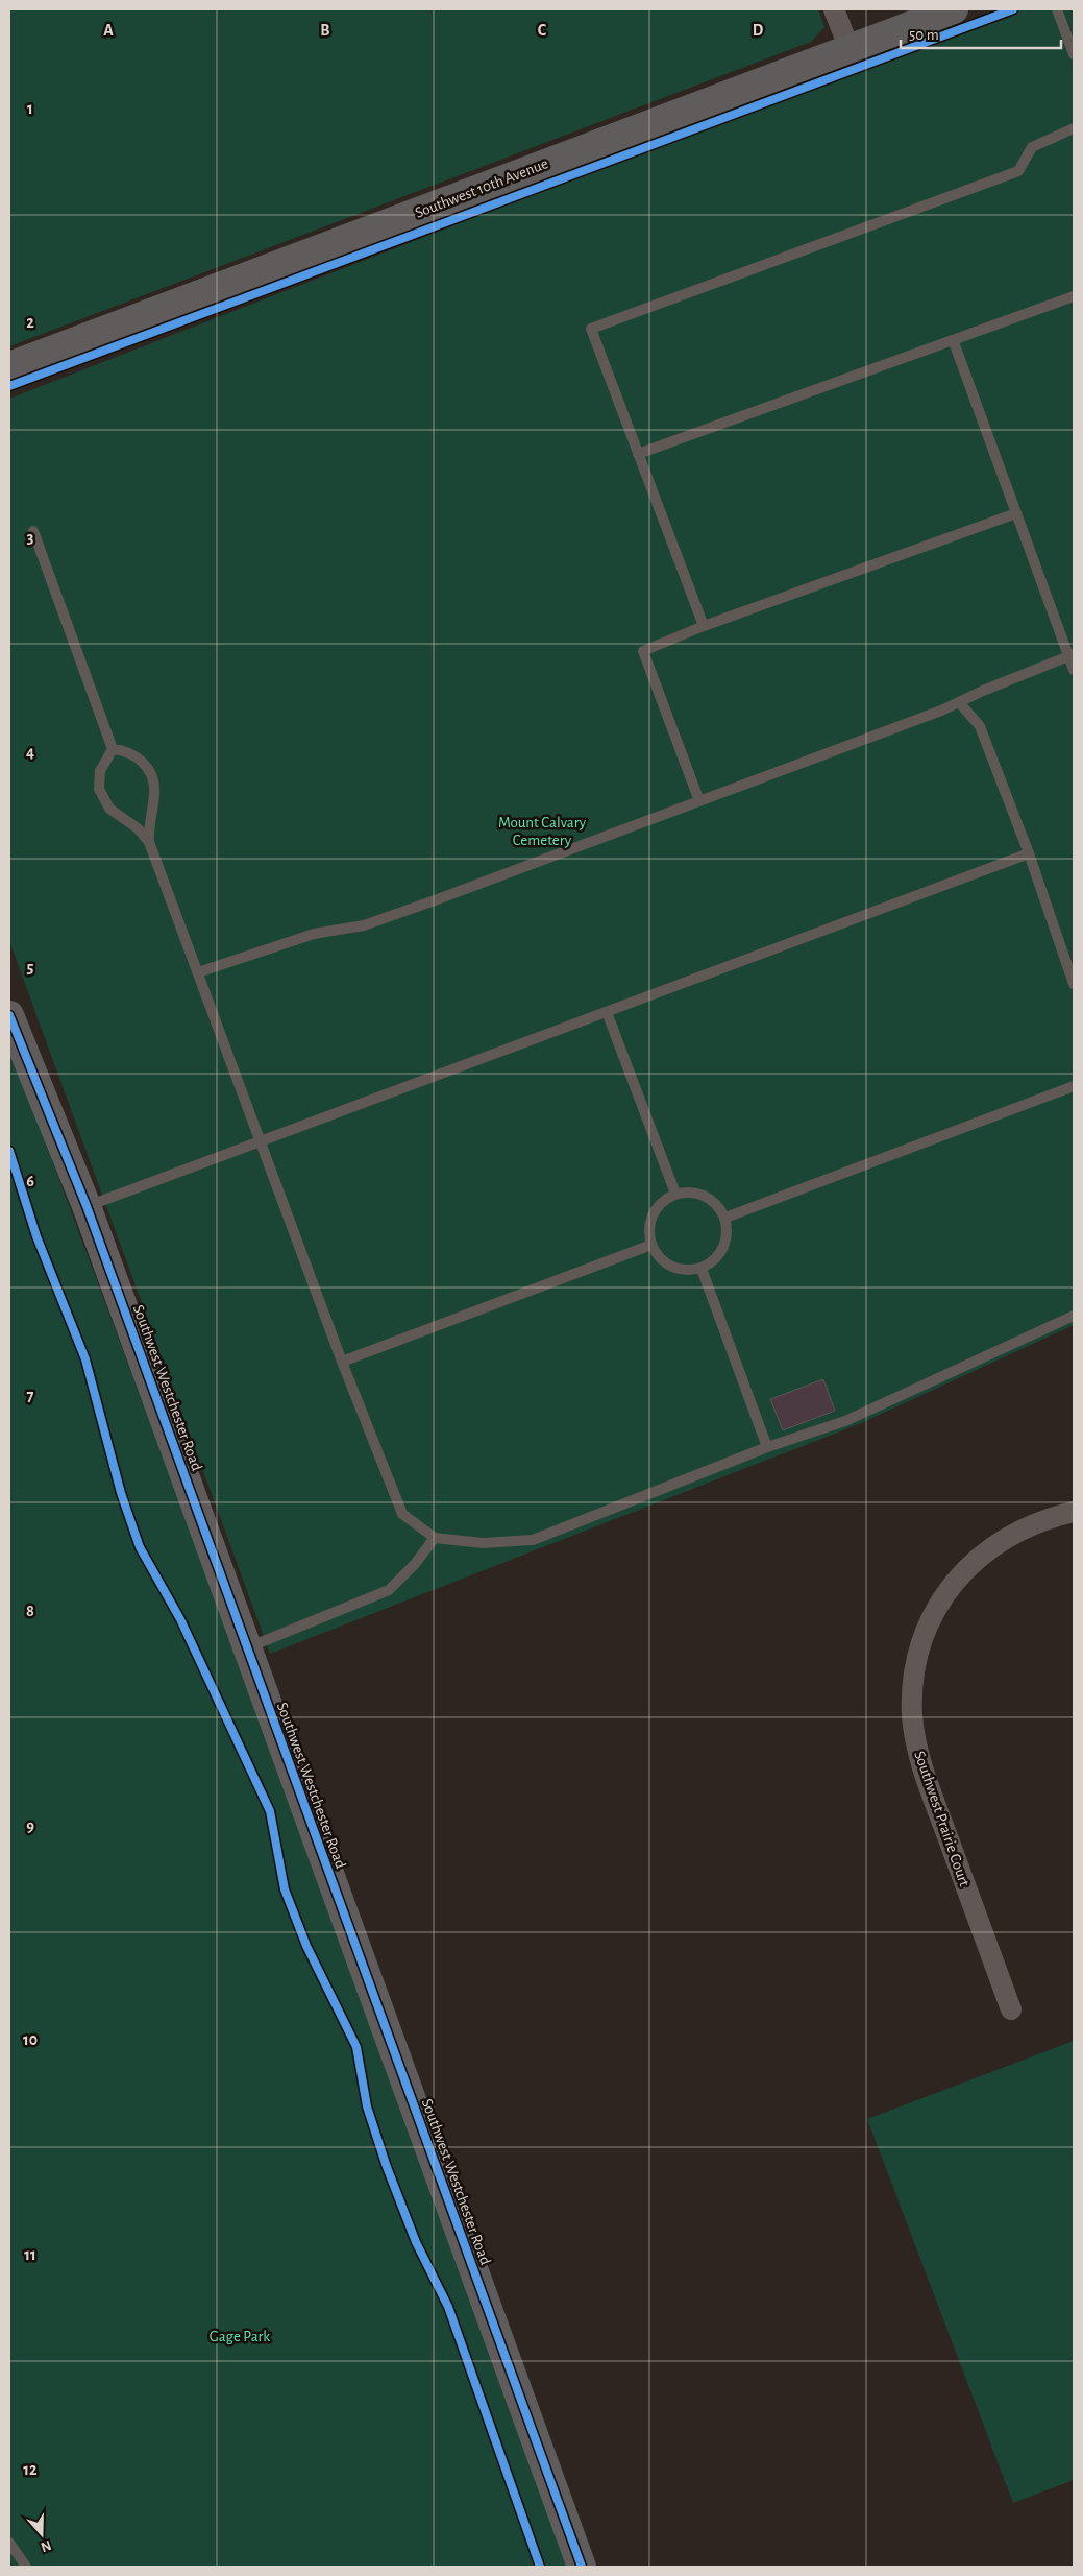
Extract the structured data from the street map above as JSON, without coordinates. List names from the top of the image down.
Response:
{
  "streets": {
    "street": ["Southwest 10th Avenue", "Southwest Westchester Road", "Southwest Prairie Court"]
  },
  "parks": ["Mount Calvary Cemetery", "Gage Park"],
  "scale_bar": "50 m",
  "north": "bottom",
  "grid": {
    "columns": [
      "A",
      "B",
      "C",
      "D"
    ],
    "rows": [
      "1",
      "2",
      "3",
      "4",
      "5",
      "6",
      "7",
      "8",
      "9",
      "10",
      "11",
      "12"
    ]
  }
}
